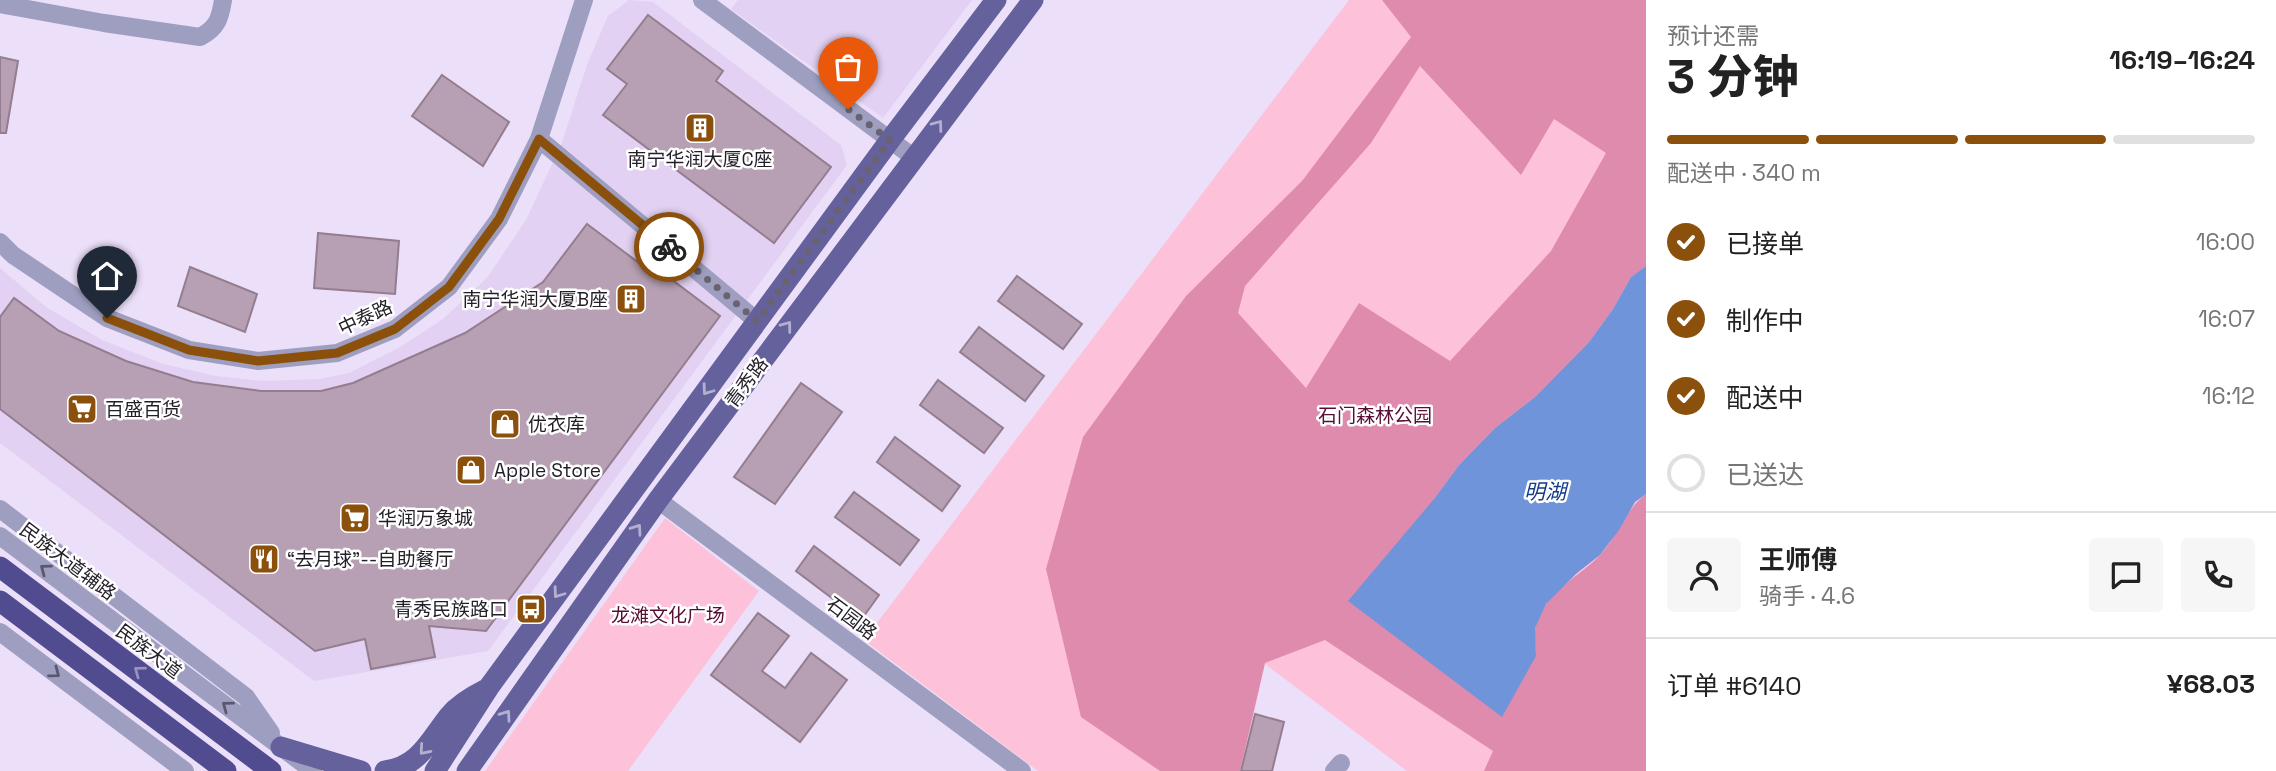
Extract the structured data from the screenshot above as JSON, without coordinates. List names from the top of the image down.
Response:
{
  "streets": {
    "highway": ["民族大道"],
    "main road": ["青秀路"],
    "street": ["中泰路", "民族大道辅路", "石园路"]
  },
  "crossings": [
    ["青秀路", "石园路"]
  ],
  "water": ["明湖"],
  "parks": ["石门森林公园", "龙滩文化广场"],
  "places": {
    "building": ["南宁华润大厦C座", "南宁华润大厦B座"],
    "supermarket": ["百盛百货", "华润万象城"],
    "shop": ["优衣库", "Apple Store"],
    "restaurant": ["“去月球”--自助餐厅"],
    "bus stop": ["青秀民族路口"]
  },
  "page": {
    "heading": ["3 分钟", "预计还需", "16:19–16:24"],
    "panel": [
      "王师傅",
      "骑手 · 4.6",
      "订单 #6140",
      "¥68.03"
    ],
    "bar": "配送中 · 340 m",
    "list": [
      ["已接单", "16:00"],
      ["制作中", "16:07"],
      ["配送中", "16:12"],
      "已送达"
    ]
  }
}
